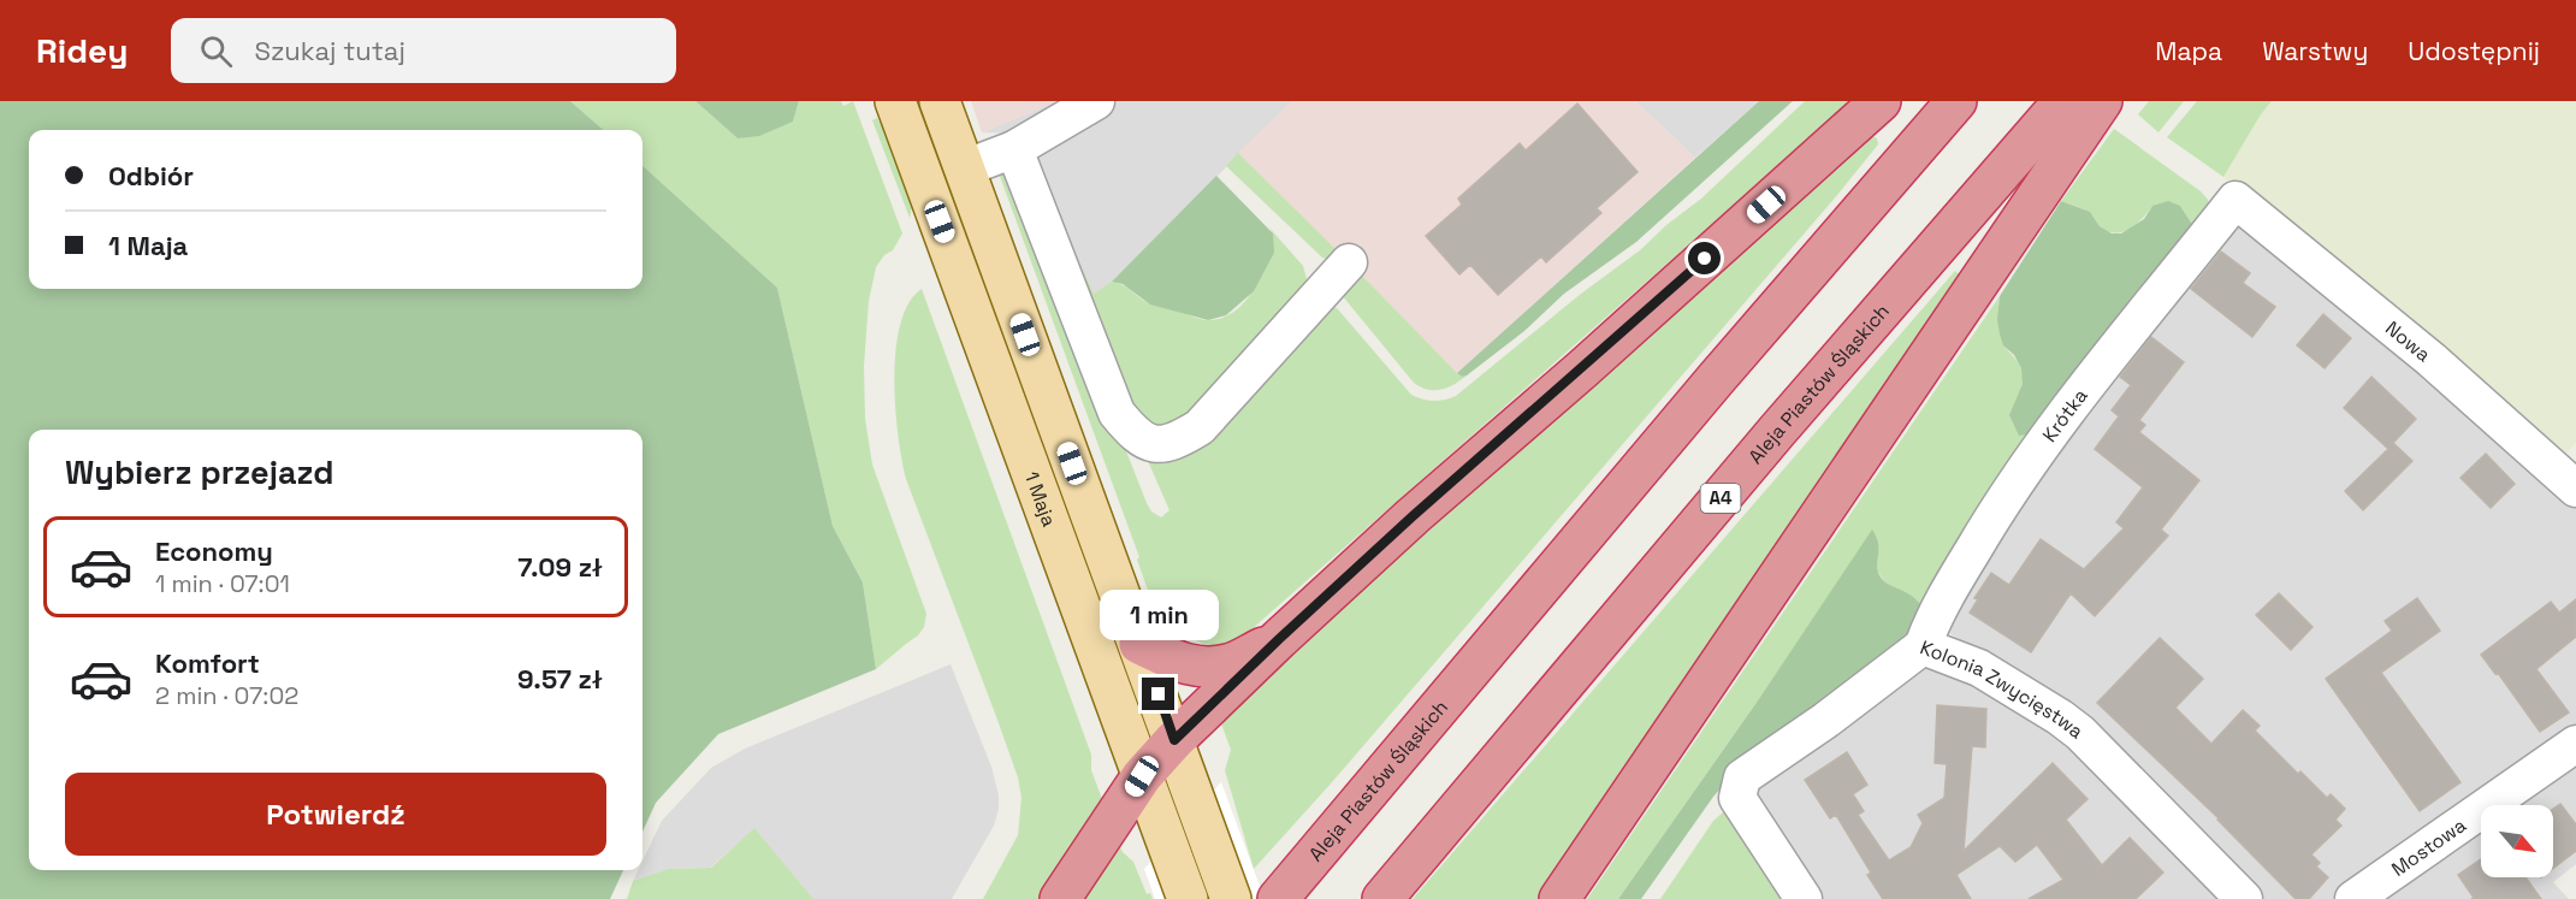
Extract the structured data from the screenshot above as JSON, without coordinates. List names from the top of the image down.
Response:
{
  "streets": {
    "highway": ["Aleja Piastów Śląskich", "A4"],
    "main road": ["1 Maja"],
    "street": [
      "Nowa",
      "Krótka",
      "Kolonia Zwycięstwa",
      "Mostowa"
    ]
  },
  "crossings": [
    ["Nowa", "Krótka"],
    ["Krótka", "Kolonia Zwycięstwa"]
  ],
  "north": "bottom right",
  "page": {
    "header": "Ridey",
    "search": "Szukaj tutaj",
    "nav": ["Mapa", "Warstwy", "Udostępnij"],
    "banner": ["Odbiór", "1 Maja"],
    "heading": "Wybierz przejazd",
    "list": [
      {
        "name": "Economy",
        "note": "1 min · 07:01",
        "value": "7.09 zł"
      },
      {
        "name": "Komfort",
        "note": "2 min · 07:02",
        "value": "9.57 zł"
      }
    ],
    "bubble": "1 min",
    "buttons": "Potwierdź"
  }
}
